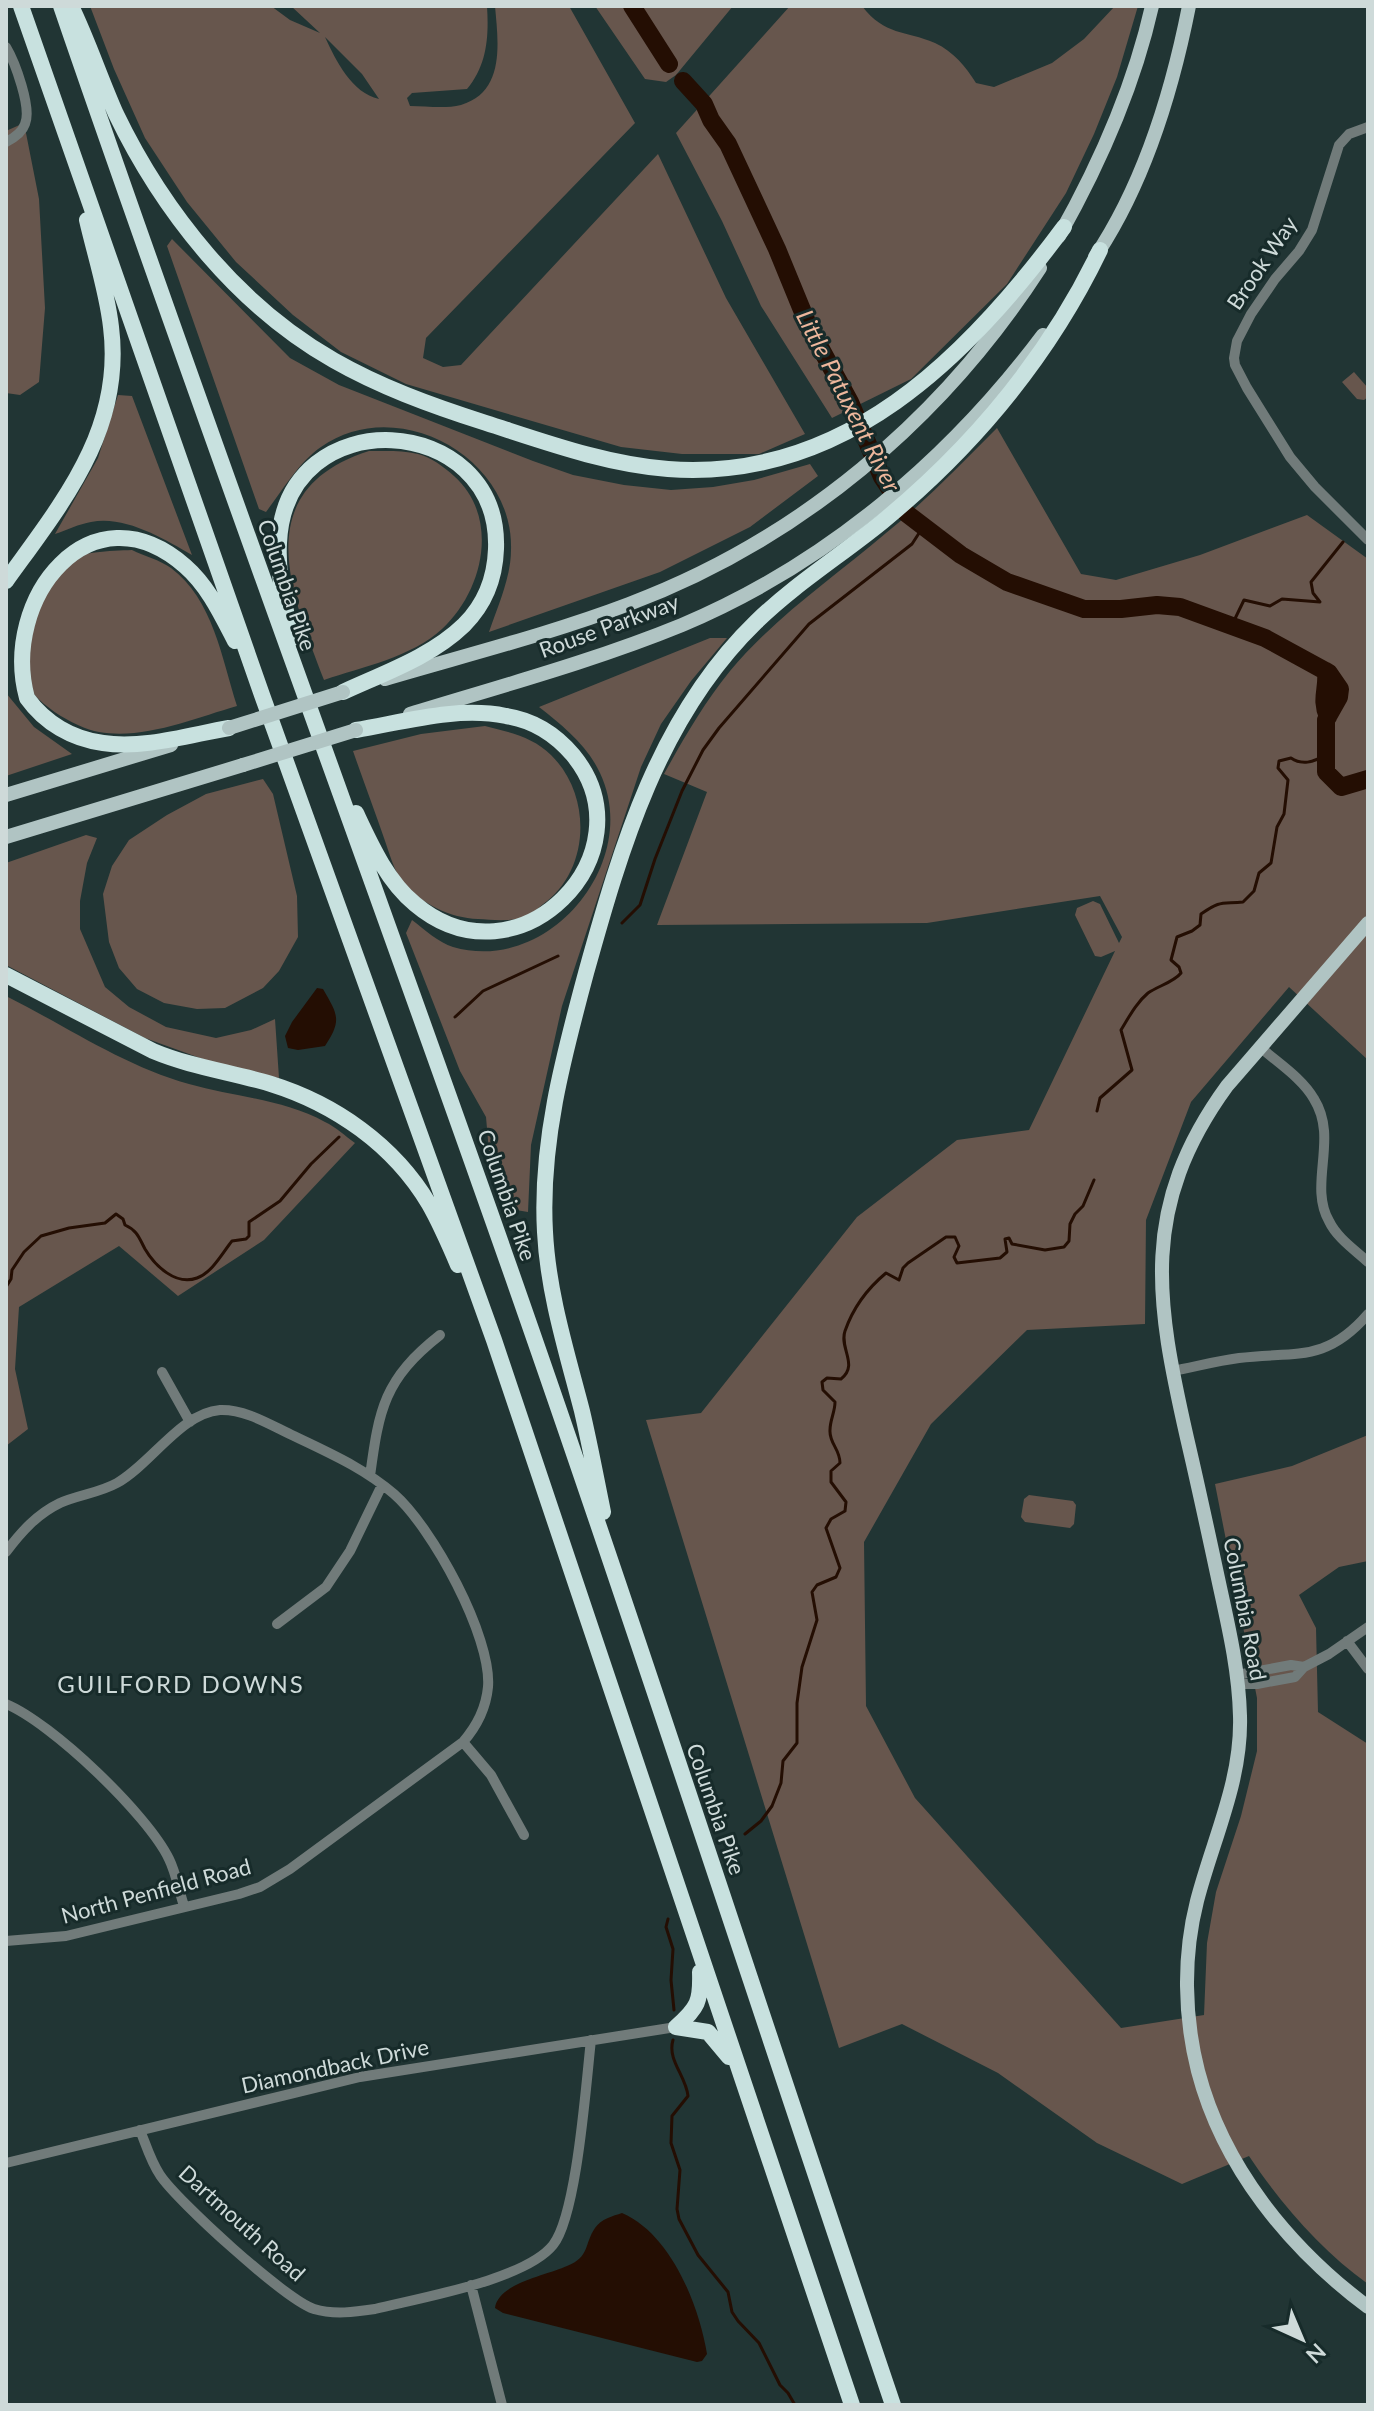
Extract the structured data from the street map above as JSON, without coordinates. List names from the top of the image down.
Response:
{
  "streets": {
    "highway": ["Columbia Pike"],
    "main road": ["Rouse Parkway", "Columbia Road"],
    "street": [
      "Brook Way",
      "North Penfield Road",
      "Diamondback Drive",
      "Dartmouth Road"
    ]
  },
  "crossings": [
    ["Diamondback Drive", "Dartmouth Road"]
  ],
  "districts": ["GUILFORD DOWNS"],
  "water": ["Little Patuxent River"],
  "north": "bottom right"
}
